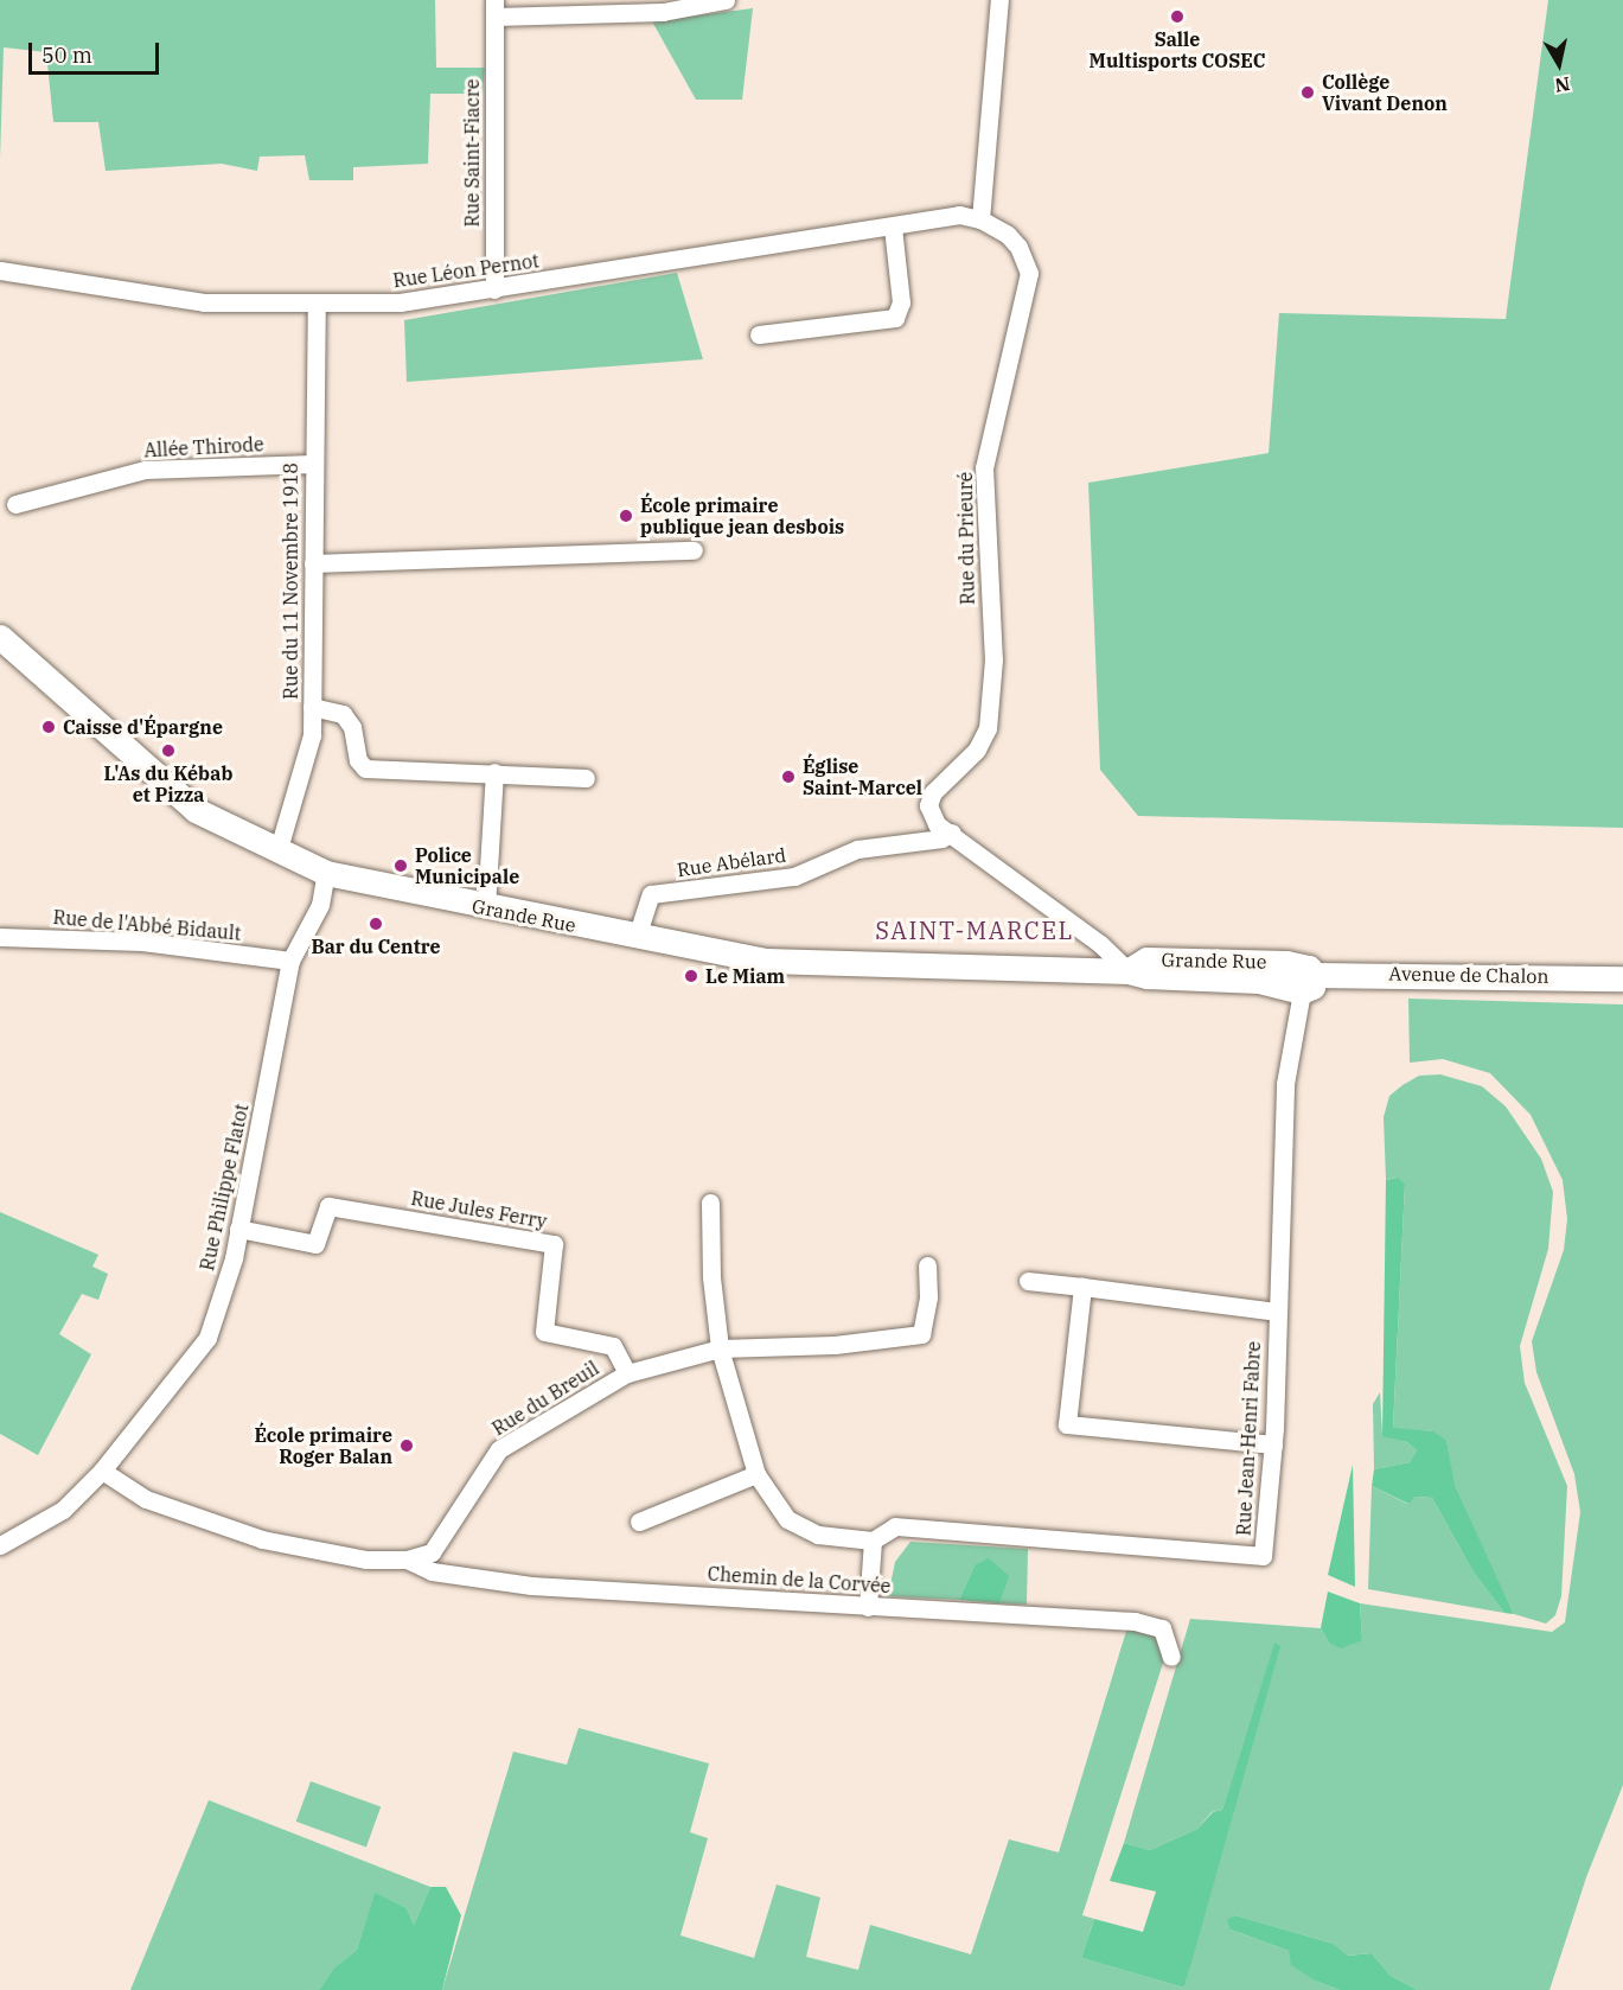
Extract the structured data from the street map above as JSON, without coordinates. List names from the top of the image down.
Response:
{
  "streets": {
    "main road": ["Grande Rue", "Avenue de Chalon"],
    "street": [
      "Rue Saint-Fiacre",
      "Rue Léon Pernot",
      "Allée Thirode",
      "Rue du Prieuré",
      "Rue du 11 Novembre 1918",
      "Rue Abélard",
      "Rue de l'Abbé Bidault",
      "Rue Philippe Flatot",
      "Rue Jules Ferry",
      "Rue du Breuil",
      "Rue Jean-Henri Fabre",
      "Chemin de la Corvée"
    ]
  },
  "crossings": [
    ["Rue Saint-Fiacre", "Rue Léon Pernot"],
    ["Rue Léon Pernot", "Rue du Prieuré"],
    ["Rue Léon Pernot", "Rue du 11 Novembre 1918"],
    ["Allée Thirode", "Rue du 11 Novembre 1918"],
    ["Rue du Prieuré", "Rue Abélard"],
    ["Rue du 11 Novembre 1918", "Grande Rue"],
    ["Rue Abélard", "Grande Rue"],
    ["Grande Rue", "Avenue de Chalon"],
    ["Grande Rue", "Rue Philippe Flatot"],
    ["Grande Rue", "Rue Jean-Henri Fabre"],
    ["Rue de l'Abbé Bidault", "Rue Philippe Flatot"],
    ["Avenue de Chalon", "Rue Jean-Henri Fabre"],
    ["Rue Philippe Flatot", "Rue Jules Ferry"],
    ["Rue Philippe Flatot", "Rue du Breuil"],
    ["Rue Jules Ferry", "Rue du Breuil"],
    ["Rue du Breuil", "Chemin de la Corvée"]
  ],
  "districts": ["SAINT-MARCEL"],
  "places": [
    "Salle Multisports COSEC",
    "Collège Vivant Denon",
    "École primaire publique jean desbois",
    "Caisse d'Épargne",
    "L'As du Kébab et Pizza",
    "Église Saint-Marcel",
    "Police Municipale",
    "Bar du Centre",
    "Le Miam",
    "École primaire Roger Balan"
  ],
  "scale_bar": "50 m",
  "north": "bottom"
}
